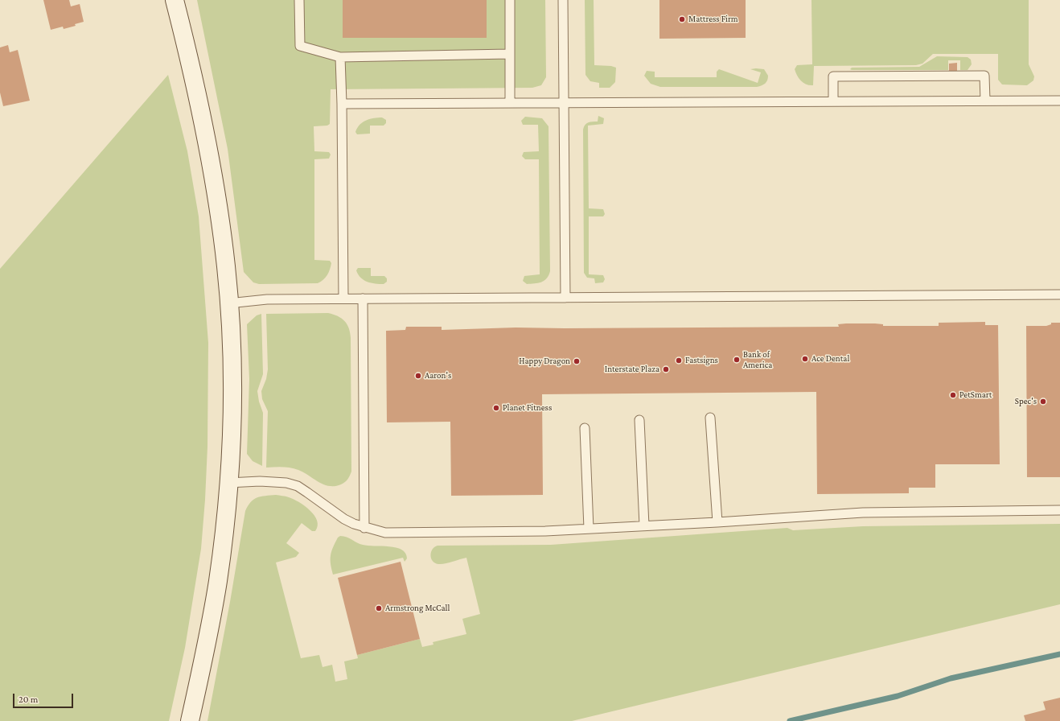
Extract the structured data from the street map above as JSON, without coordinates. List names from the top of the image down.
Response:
{
  "places": [
    "Mattress Firm",
    "Ace Dental",
    "Bank of America",
    "Fastsigns",
    "Happy Dragon",
    "Interstate Plaza",
    "Aaron's",
    "PetSmart",
    "Spec's",
    "Planet Fitness",
    "Armstrong McCall"
  ],
  "scale_bar": "20 m"
}
